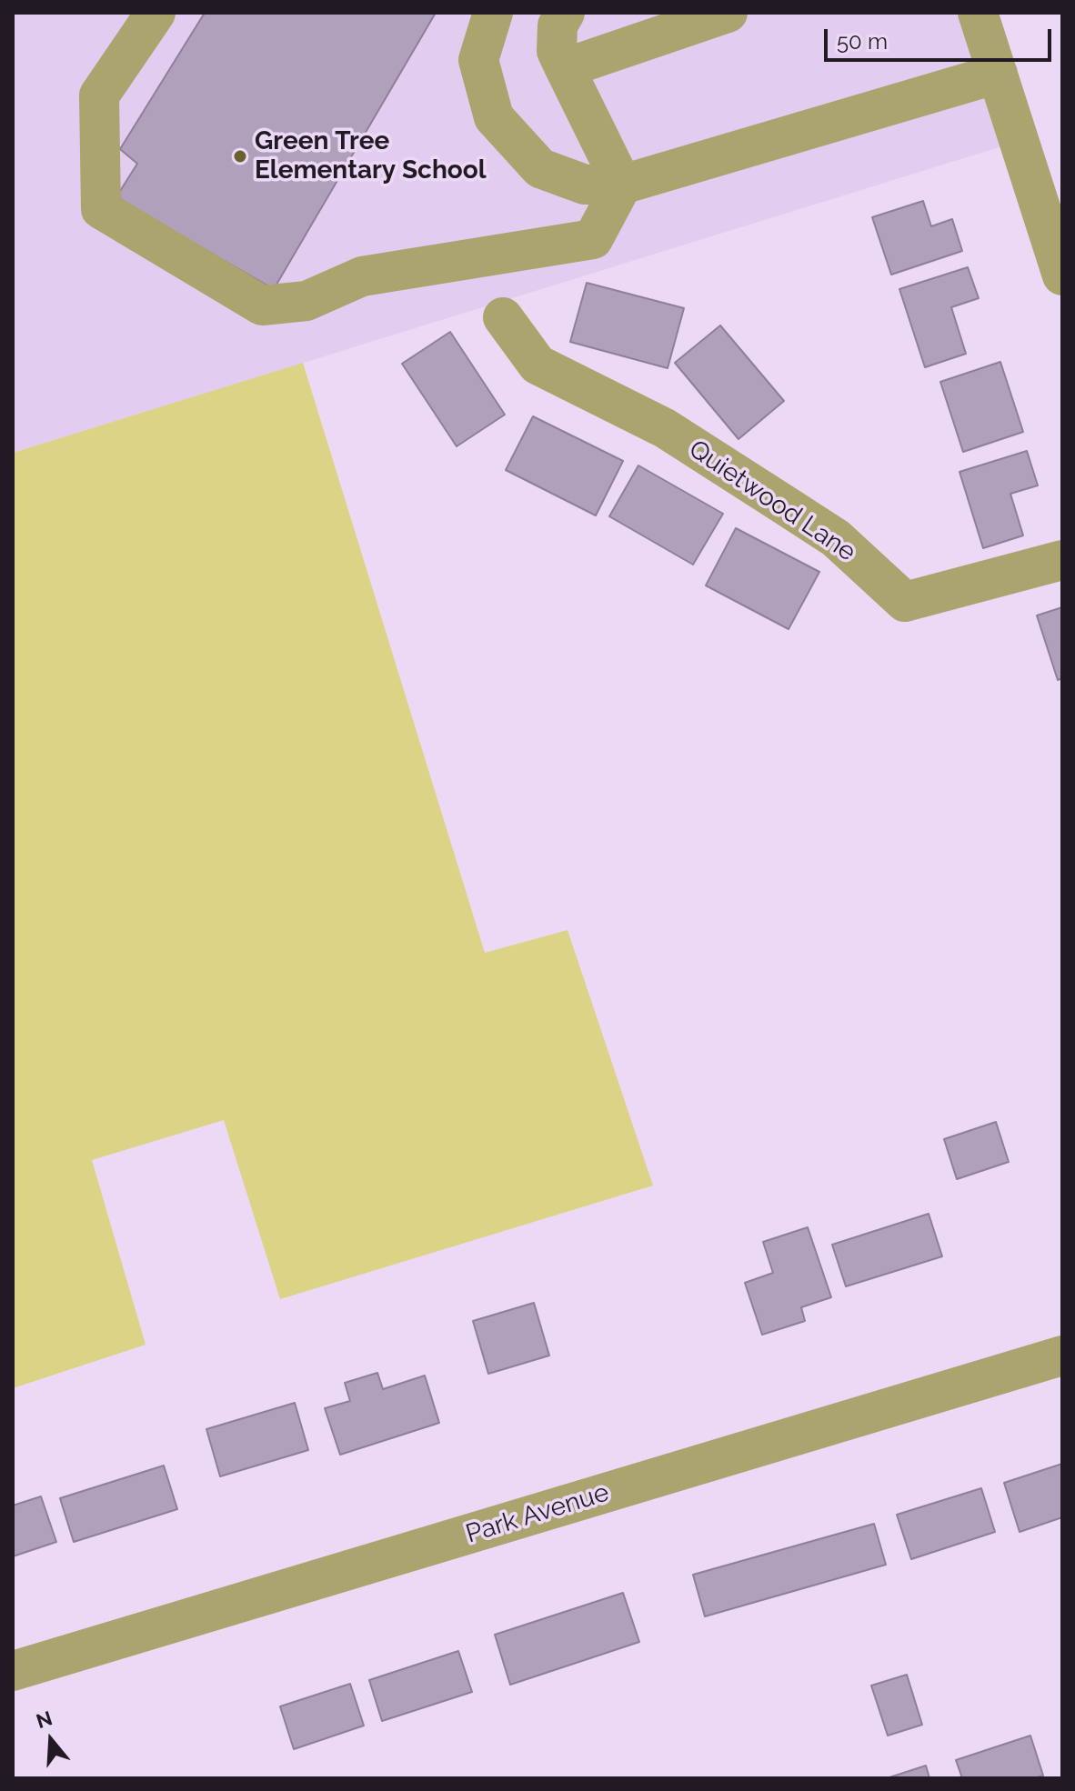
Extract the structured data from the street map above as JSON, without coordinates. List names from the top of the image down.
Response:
{
  "streets": {
    "street": ["Quietwood Lane", "Park Avenue"]
  },
  "places": ["Green Tree Elementary School"],
  "scale_bar": "50 m",
  "north": "top"
}
